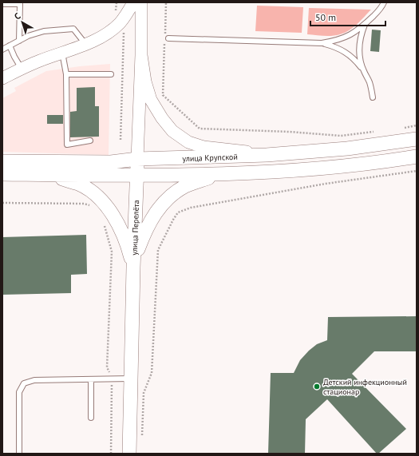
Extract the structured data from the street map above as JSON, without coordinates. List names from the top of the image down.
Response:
{
  "streets": {
    "main road": ["улица Крупской", "улица Перелёта"]
  },
  "crossings": [
    ["улица Крупской", "улица Перелёта"]
  ],
  "places": ["Детский инфекционный стационар"],
  "scale_bar": "50 m",
  "north": "top left"
}
